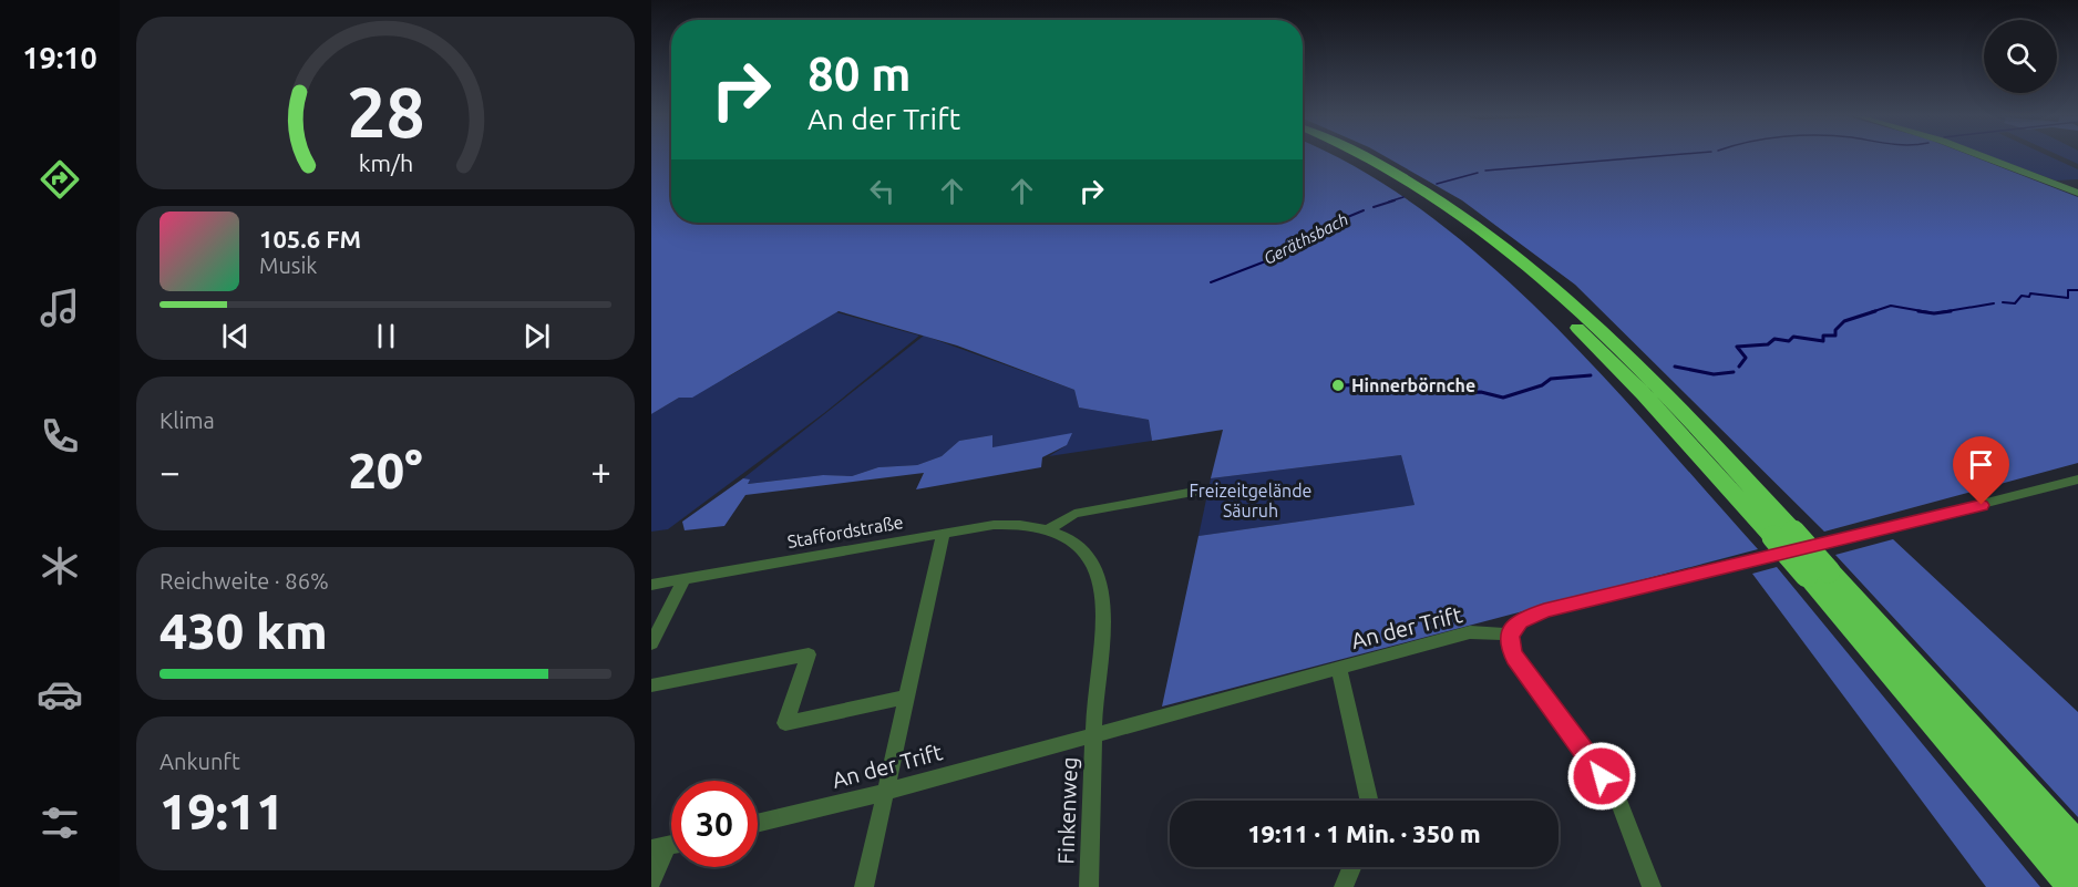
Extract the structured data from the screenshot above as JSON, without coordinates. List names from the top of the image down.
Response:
{
  "streets": {
    "street": ["Staffordstraße", "An der Trift", "Finkenweg"]
  },
  "crossings": [
    ["Staffordstraße", "An der Trift"],
    ["Staffordstraße", "Finkenweg"],
    ["An der Trift", "Finkenweg"]
  ],
  "water": ["Geräthsbach"],
  "parks": ["Freizeitgelände Säuruh"],
  "places": ["Hinnerbörnche"],
  "page": {
    "tabs": "19:10",
    "turn": ["80 m", "An der Trift"],
    "song": ["105.6 FM", "Musik"],
    "tile": [
      "Klima",
      ["Reichweite · 86%", "430 km"],
      ["Ankunft", "19:11"]
    ],
    "heat": ["−", "20°", "+"],
    "limit": "30",
    "trip": "19:11 · 1 Min. · 350 m",
    "gauge": ["28", "km/h"]
  }
}
